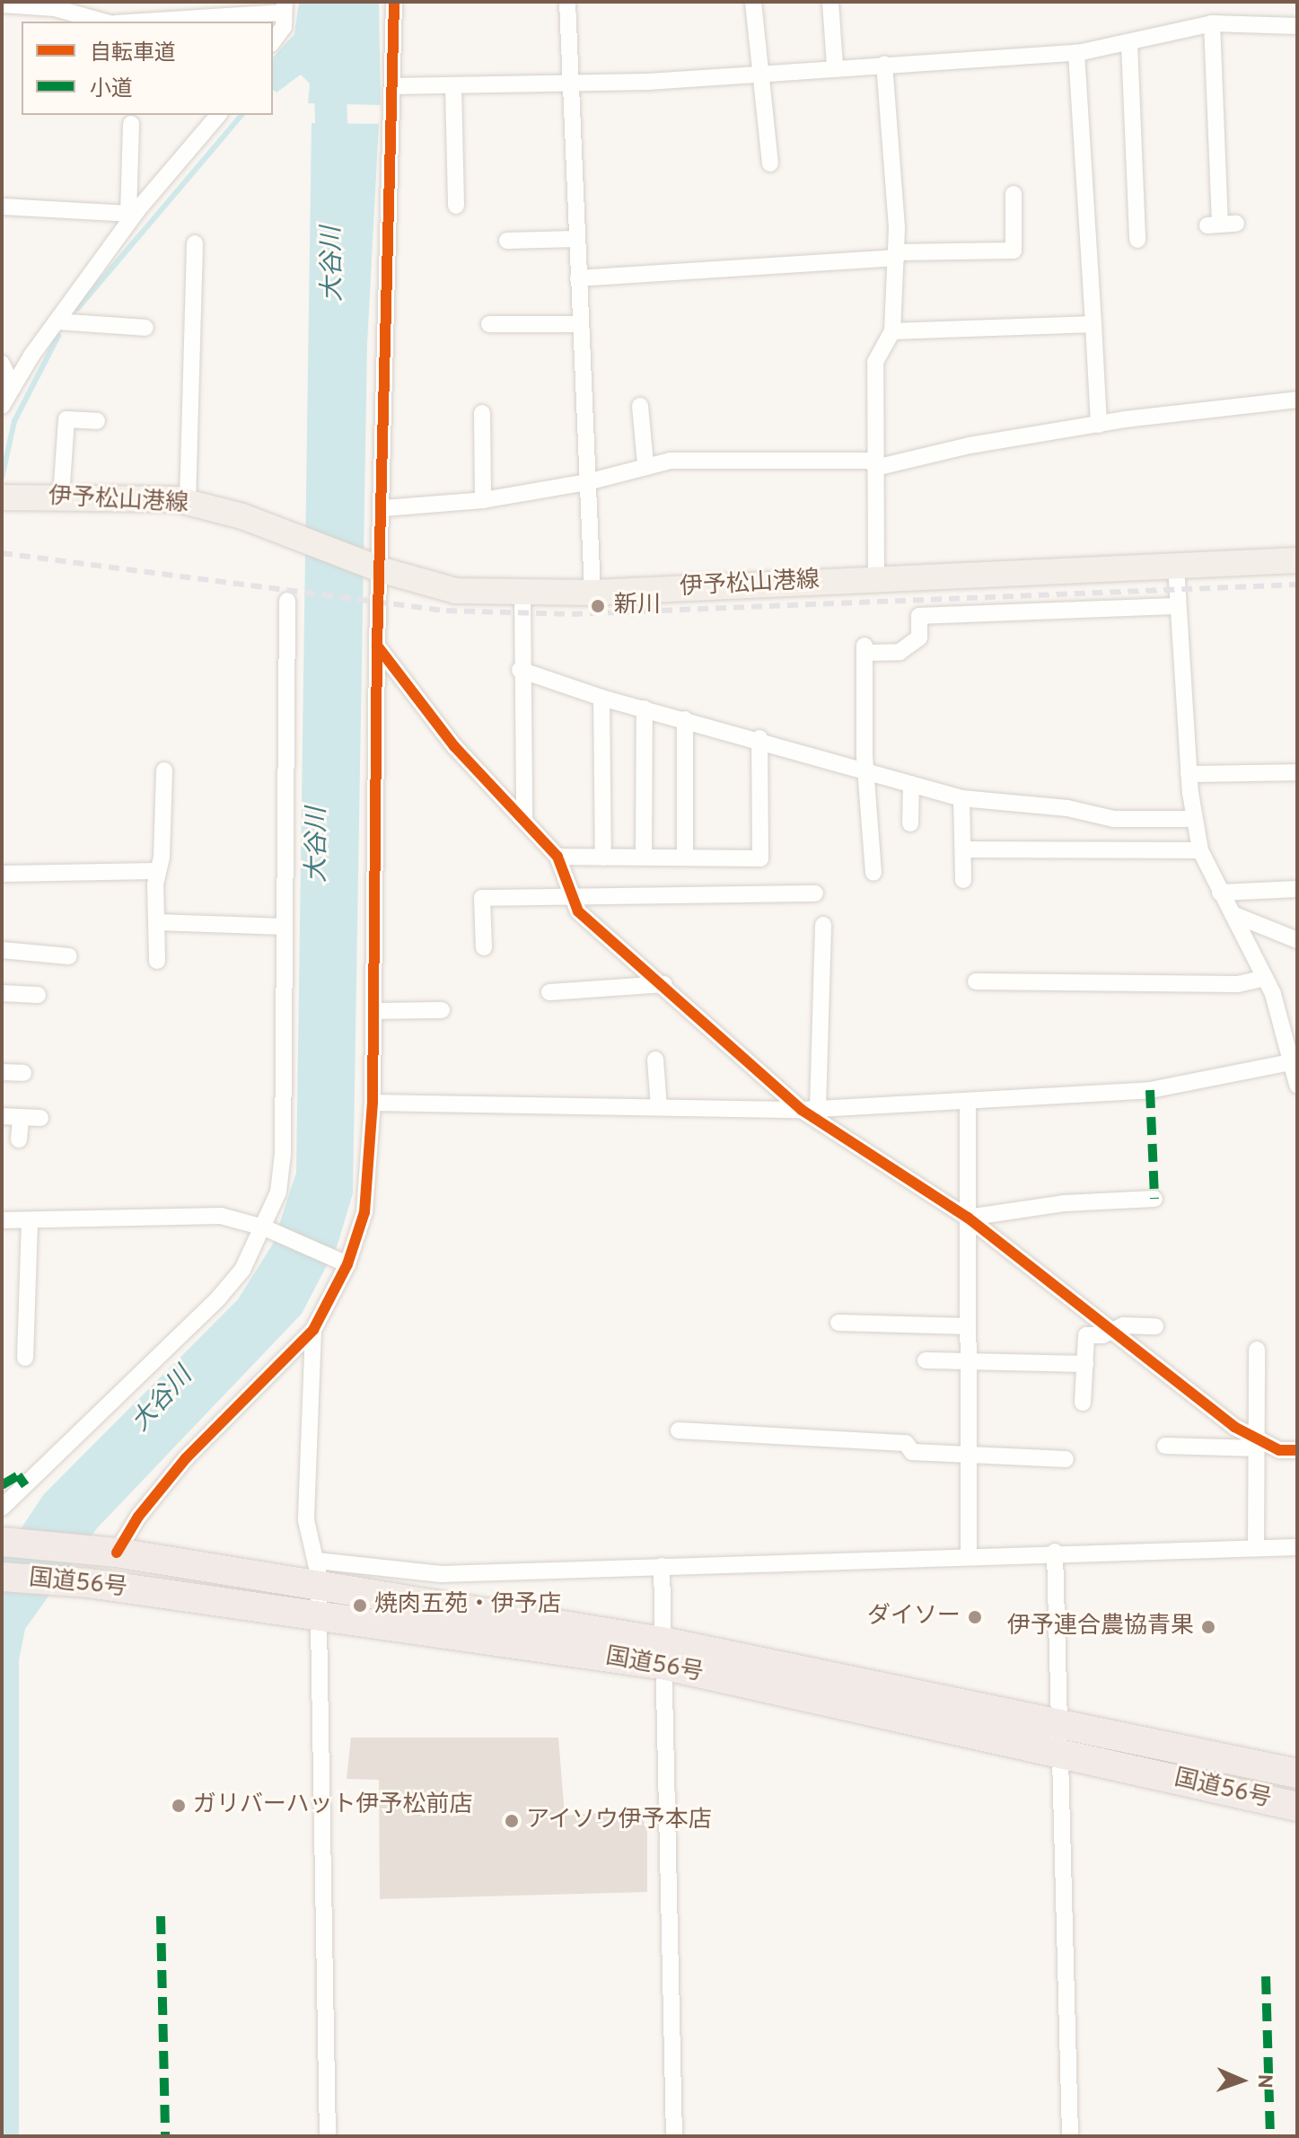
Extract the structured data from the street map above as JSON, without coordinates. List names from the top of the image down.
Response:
{
  "streets": {
    "highway": ["国道56号"],
    "main road": ["伊予松山港線"]
  },
  "water": ["大谷川"],
  "places": [
    "新川",
    "焼肉五苑・伊予店",
    "ダイソー",
    "伊予連合農協青果",
    "ガリバーハット伊予松前店",
    "アイソウ伊予本店"
  ],
  "legend": ["自転車道", "小道"],
  "north": "right"
}
